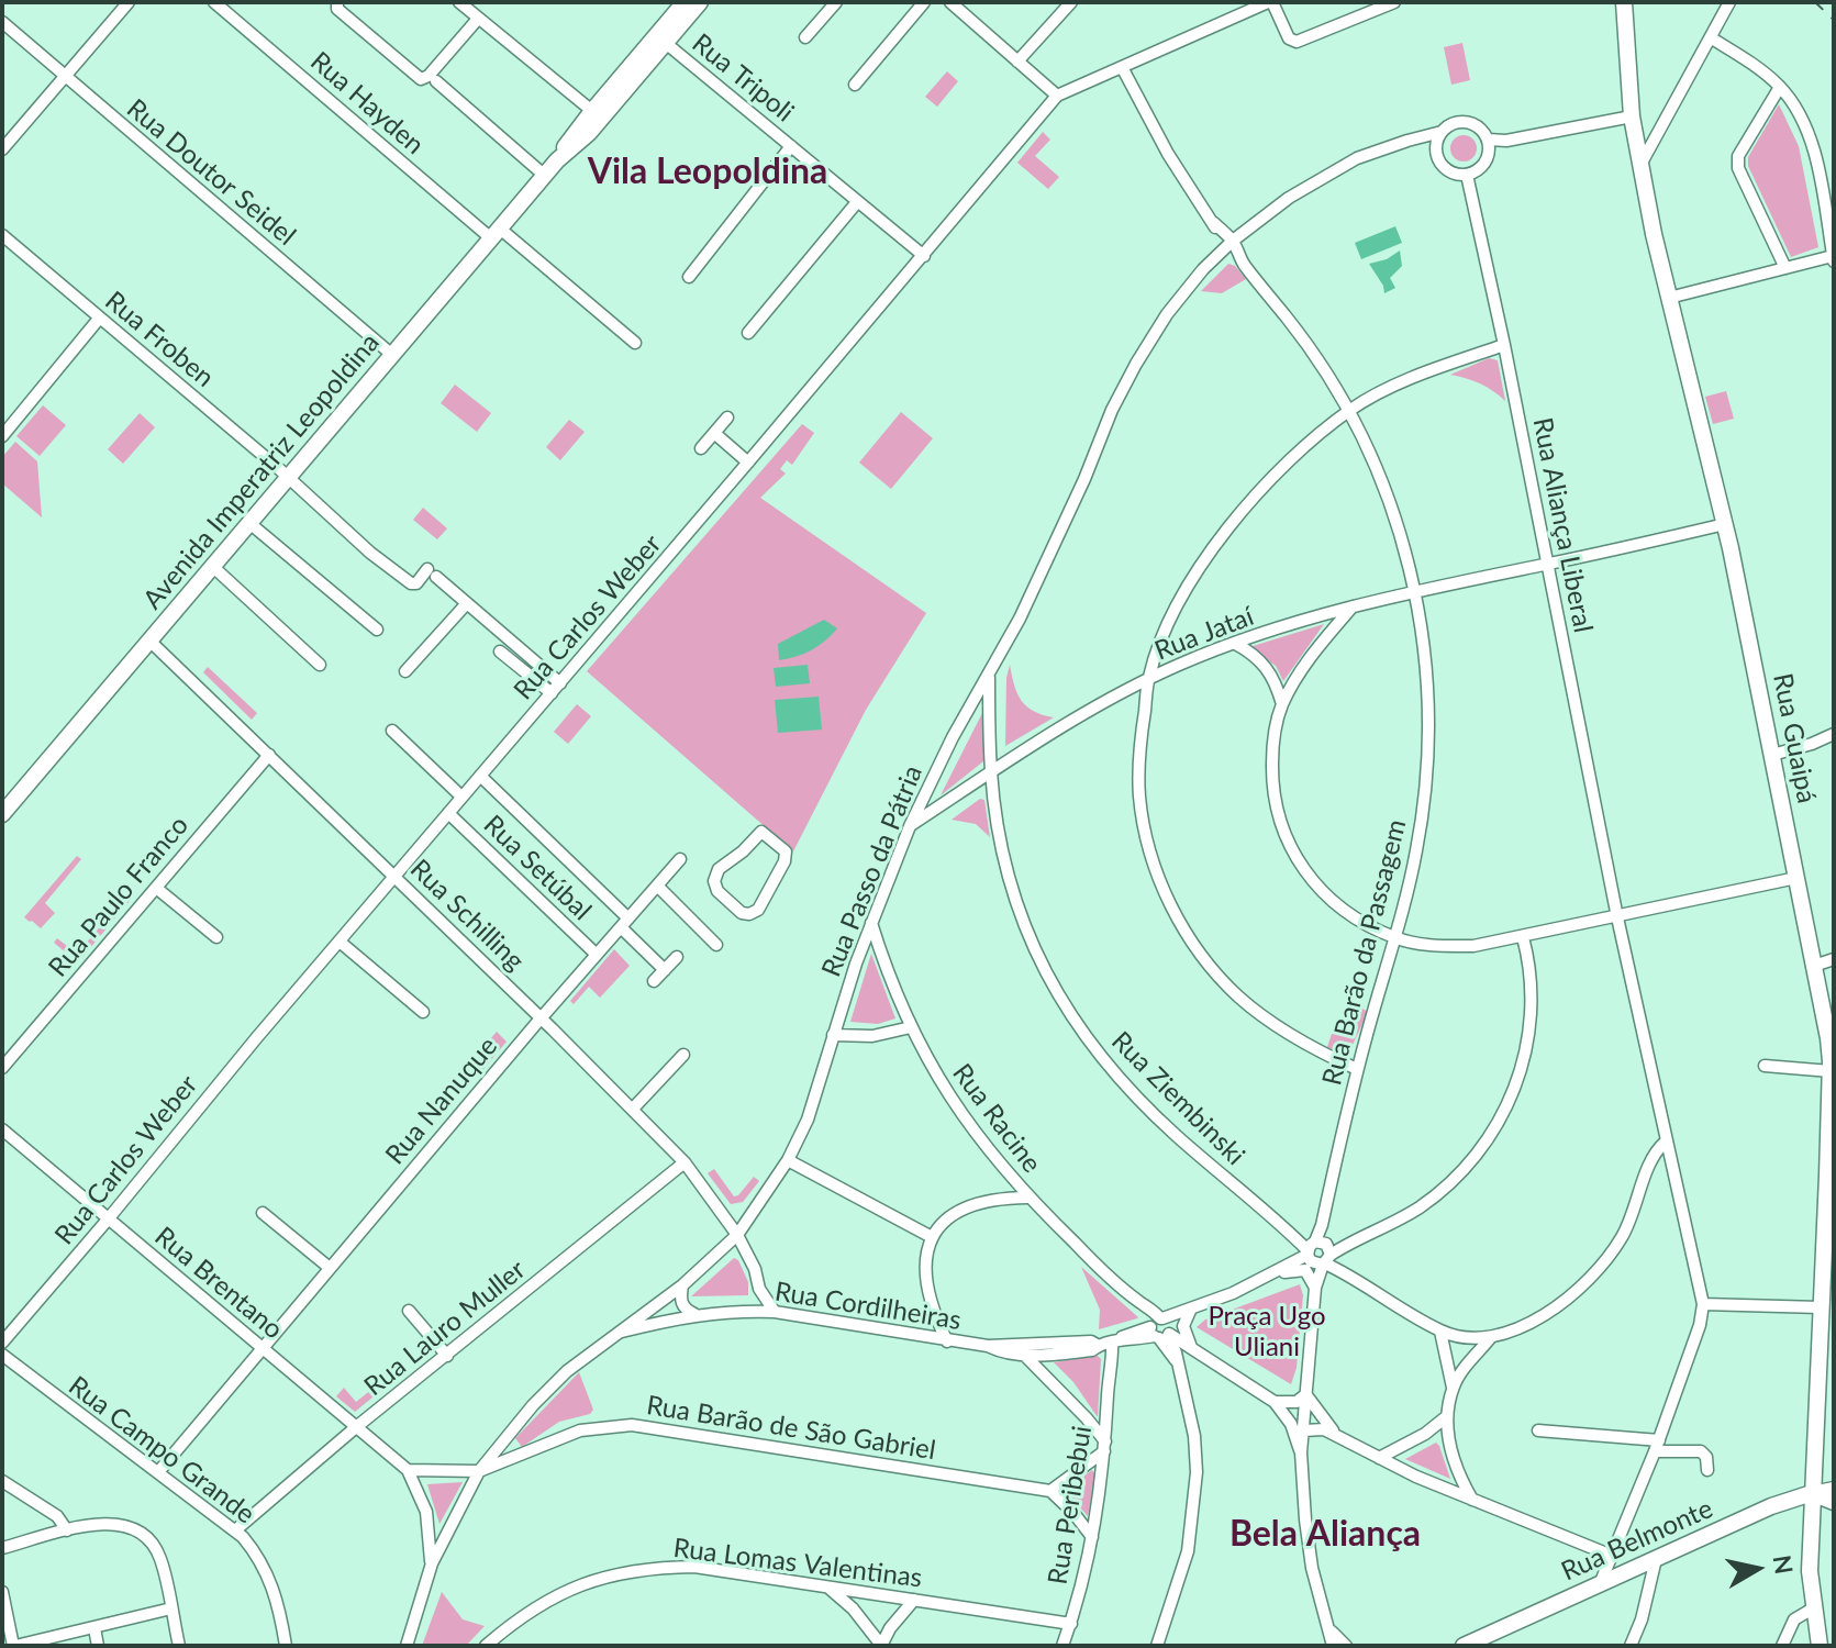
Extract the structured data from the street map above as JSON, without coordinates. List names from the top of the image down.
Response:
{
  "streets": {
    "main road": ["Avenida Imperatriz Leopoldina", "Rua Guaipá", "Rua Belmonte"],
    "street": [
      "Rua Tripoli",
      "Rua Hayden",
      "Rua Doutor Seidel",
      "Rua Froben",
      "Rua Aliança Liberal",
      "Rua Carlos Weber",
      "Rua Jataí",
      "Rua Setúbal",
      "Rua Passo da Pátria",
      "Rua Paulo Franco",
      "Rua Schilling",
      "Rua Barão da Passagem",
      "Rua Ziembinski",
      "Rua Nanuque",
      "Rua Racine",
      "Rua Brentano",
      "Rua Cordilheiras",
      "Rua Lauro Muller",
      "Rua Barão de São Gabriel",
      "Rua Campo Grande",
      "Rua Peribebui",
      "Rua Lomas Valentinas"
    ]
  },
  "crossings": [
    ["Rua Tripoli", "Avenida Imperatriz Leopoldina"],
    ["Rua Tripoli", "Rua Carlos Weber"],
    ["Rua Hayden", "Avenida Imperatriz Leopoldina"],
    ["Rua Doutor Seidel", "Avenida Imperatriz Leopoldina"],
    ["Rua Froben", "Avenida Imperatriz Leopoldina"],
    ["Avenida Imperatriz Leopoldina", "Rua Schilling"],
    ["Rua Aliança Liberal", "Rua Jataí"],
    ["Rua Aliança Liberal", "Rua Passo da Pátria"],
    ["Rua Carlos Weber", "Rua Setúbal"],
    ["Rua Carlos Weber", "Rua Schilling"],
    ["Rua Carlos Weber", "Rua Barão da Passagem"],
    ["Rua Carlos Weber", "Rua Brentano"],
    ["Rua Jataí", "Rua Guaipá"],
    ["Rua Jataí", "Rua Passo da Pátria"],
    ["Rua Jataí", "Rua Barão da Passagem"],
    ["Rua Jataí", "Rua Ziembinski"],
    ["Rua Guaipá", "Rua Belmonte"],
    ["Rua Setúbal", "Rua Nanuque"],
    ["Rua Passo da Pátria", "Rua Schilling"],
    ["Rua Passo da Pátria", "Rua Barão da Passagem"],
    ["Rua Passo da Pátria", "Rua Ziembinski"],
    ["Rua Passo da Pátria", "Rua Racine"],
    ["Rua Passo da Pátria", "Rua Brentano"],
    ["Rua Passo da Pátria", "Rua Cordilheiras"],
    ["Rua Passo da Pátria", "Rua Barão de São Gabriel"],
    ["Rua Paulo Franco", "Rua Schilling"],
    ["Rua Schilling", "Rua Nanuque"],
    ["Rua Schilling", "Rua Cordilheiras"],
    ["Rua Schilling", "Rua Lauro Muller"],
    ["Rua Barão da Passagem", "Rua Ziembinski"],
    ["Rua Barão da Passagem", "Rua Racine"],
    ["Rua Barão da Passagem", "Rua Cordilheiras"],
    ["Rua Ziembinski", "Rua Cordilheiras"],
    ["Rua Nanuque", "Rua Brentano"],
    ["Rua Nanuque", "Rua Campo Grande"],
    ["Rua Racine", "Rua Cordilheiras"],
    ["Rua Brentano", "Rua Lauro Muller"],
    ["Rua Cordilheiras", "Rua Peribebui"],
    ["Rua Lauro Muller", "Rua Campo Grande"],
    ["Rua Peribebui", "Rua Lomas Valentinas"]
  ],
  "districts": ["Vila Leopoldina", "Bela Aliança"],
  "parks": ["Praça Ugo Uliani"],
  "north": "right"
}
